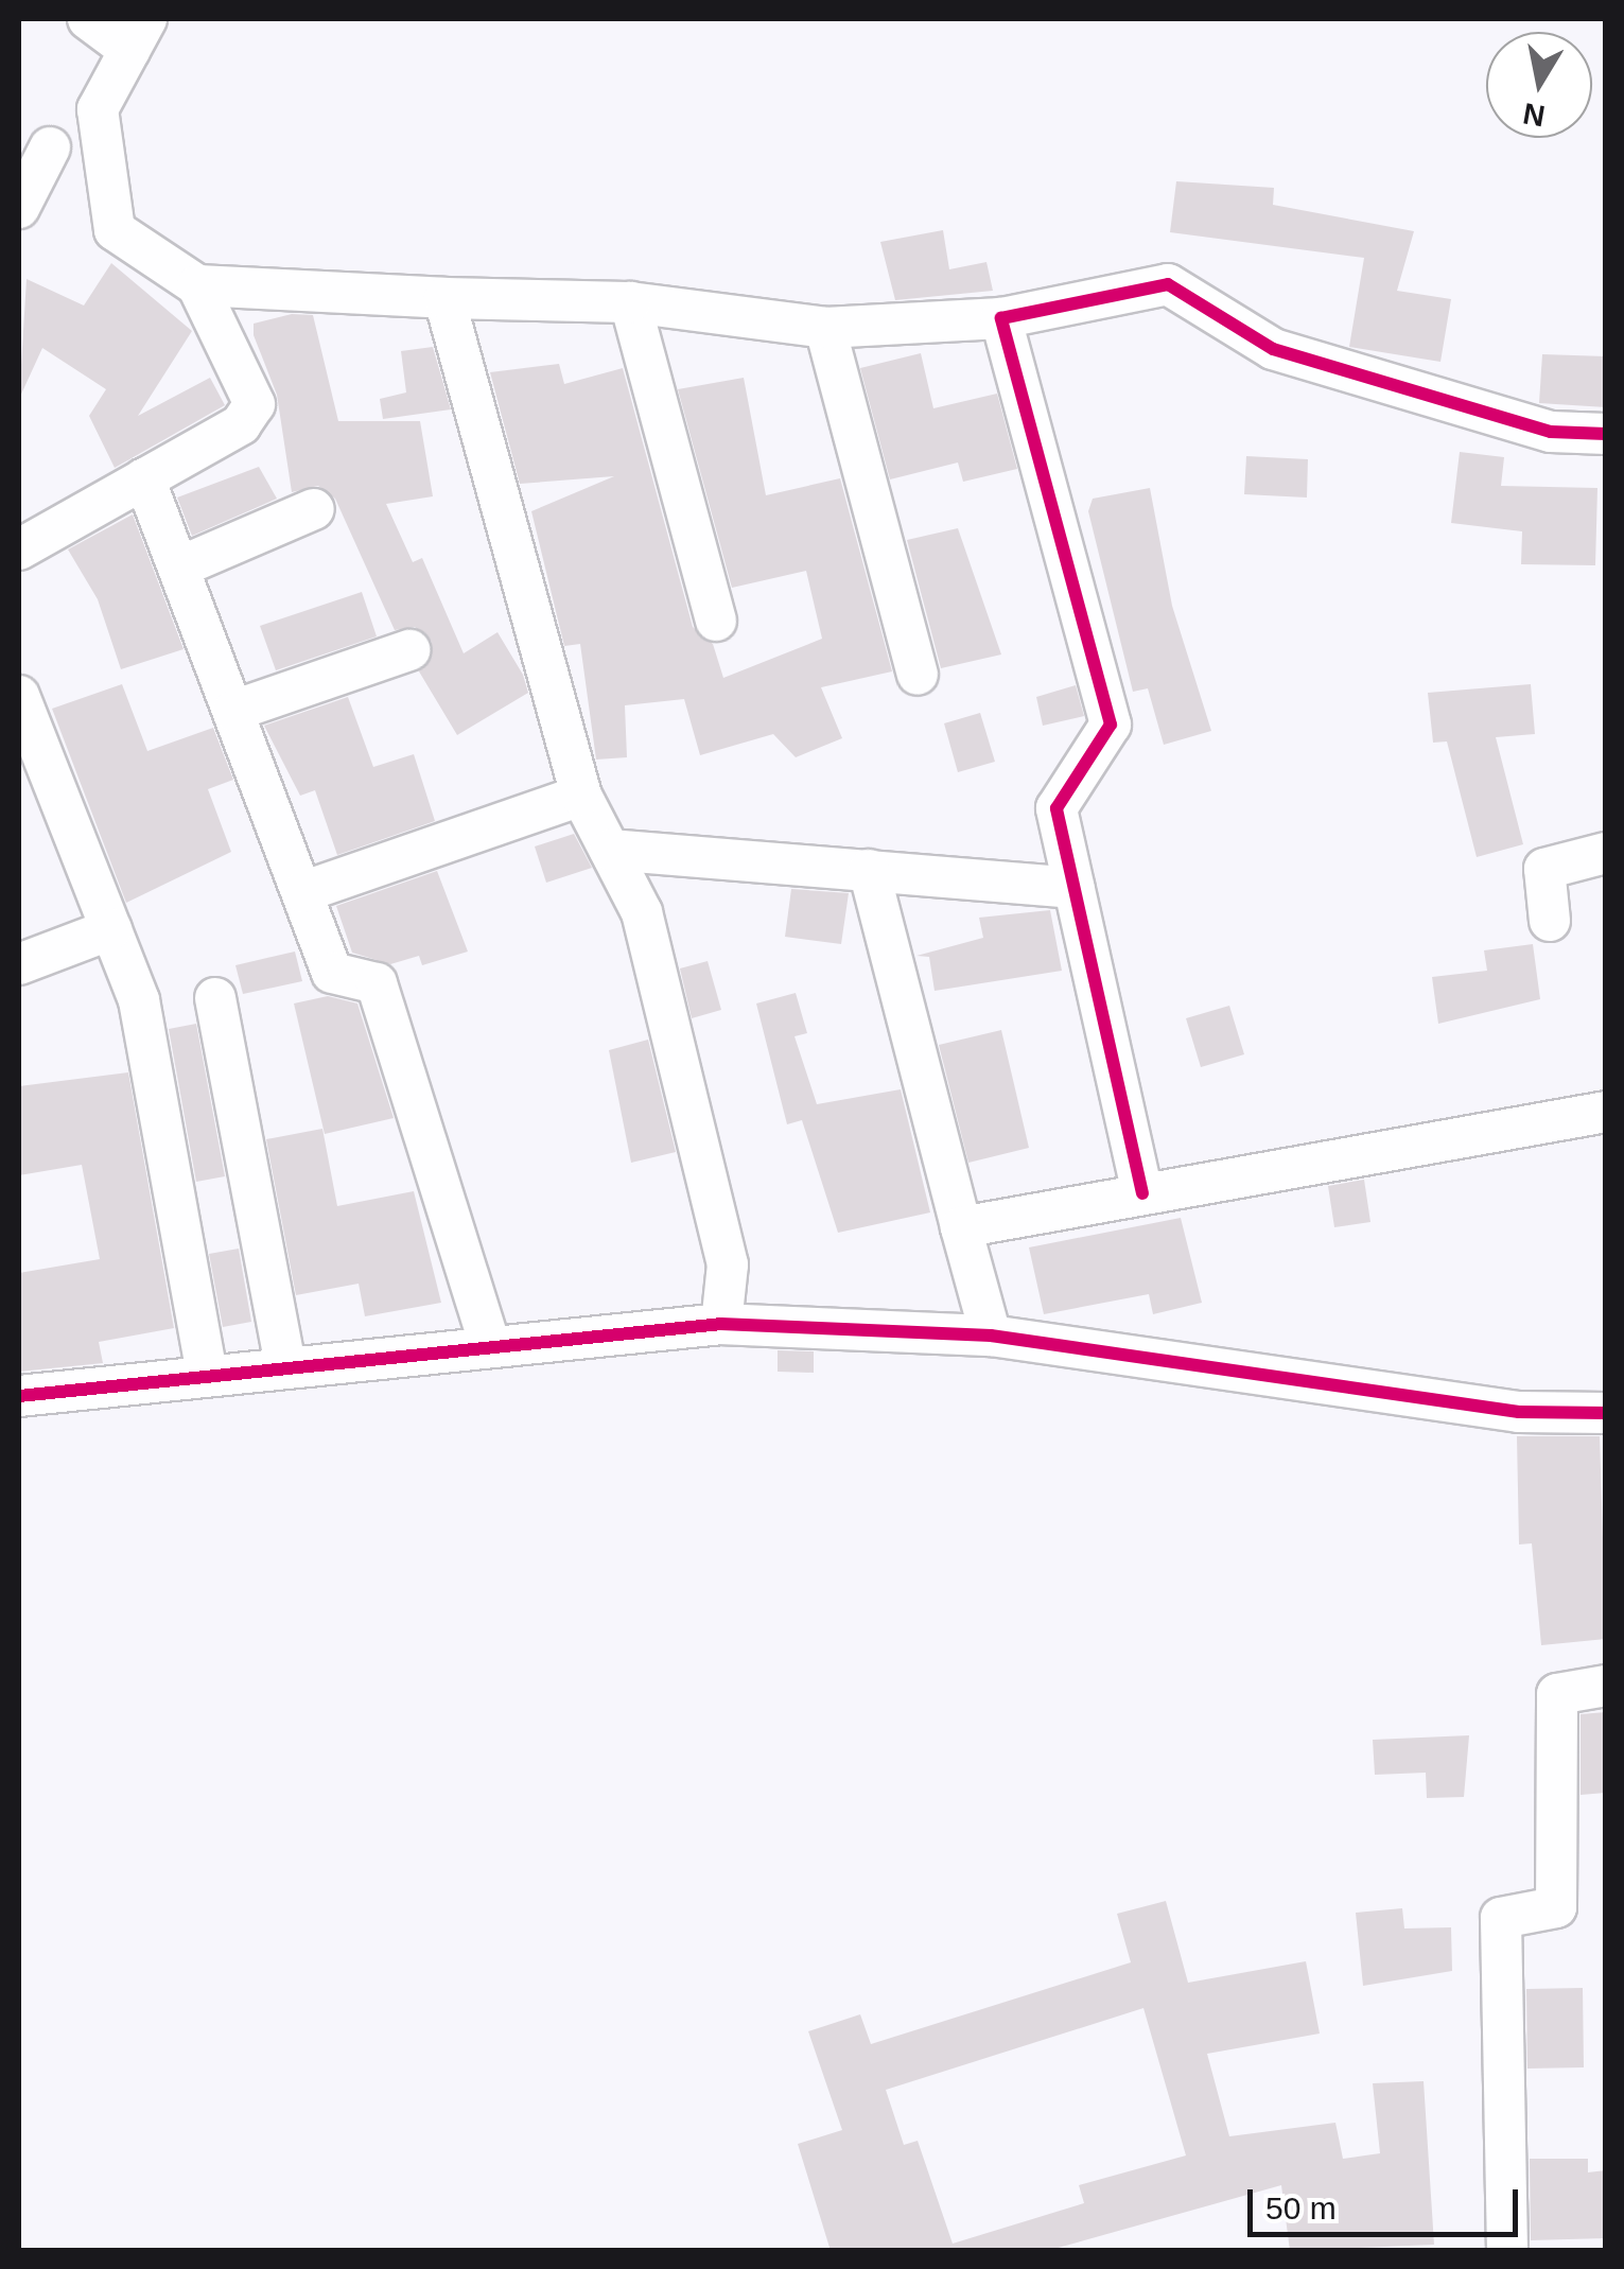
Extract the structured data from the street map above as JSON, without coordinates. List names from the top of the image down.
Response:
{
  "scale_bar": "50 m",
  "north": "bottom"
}
